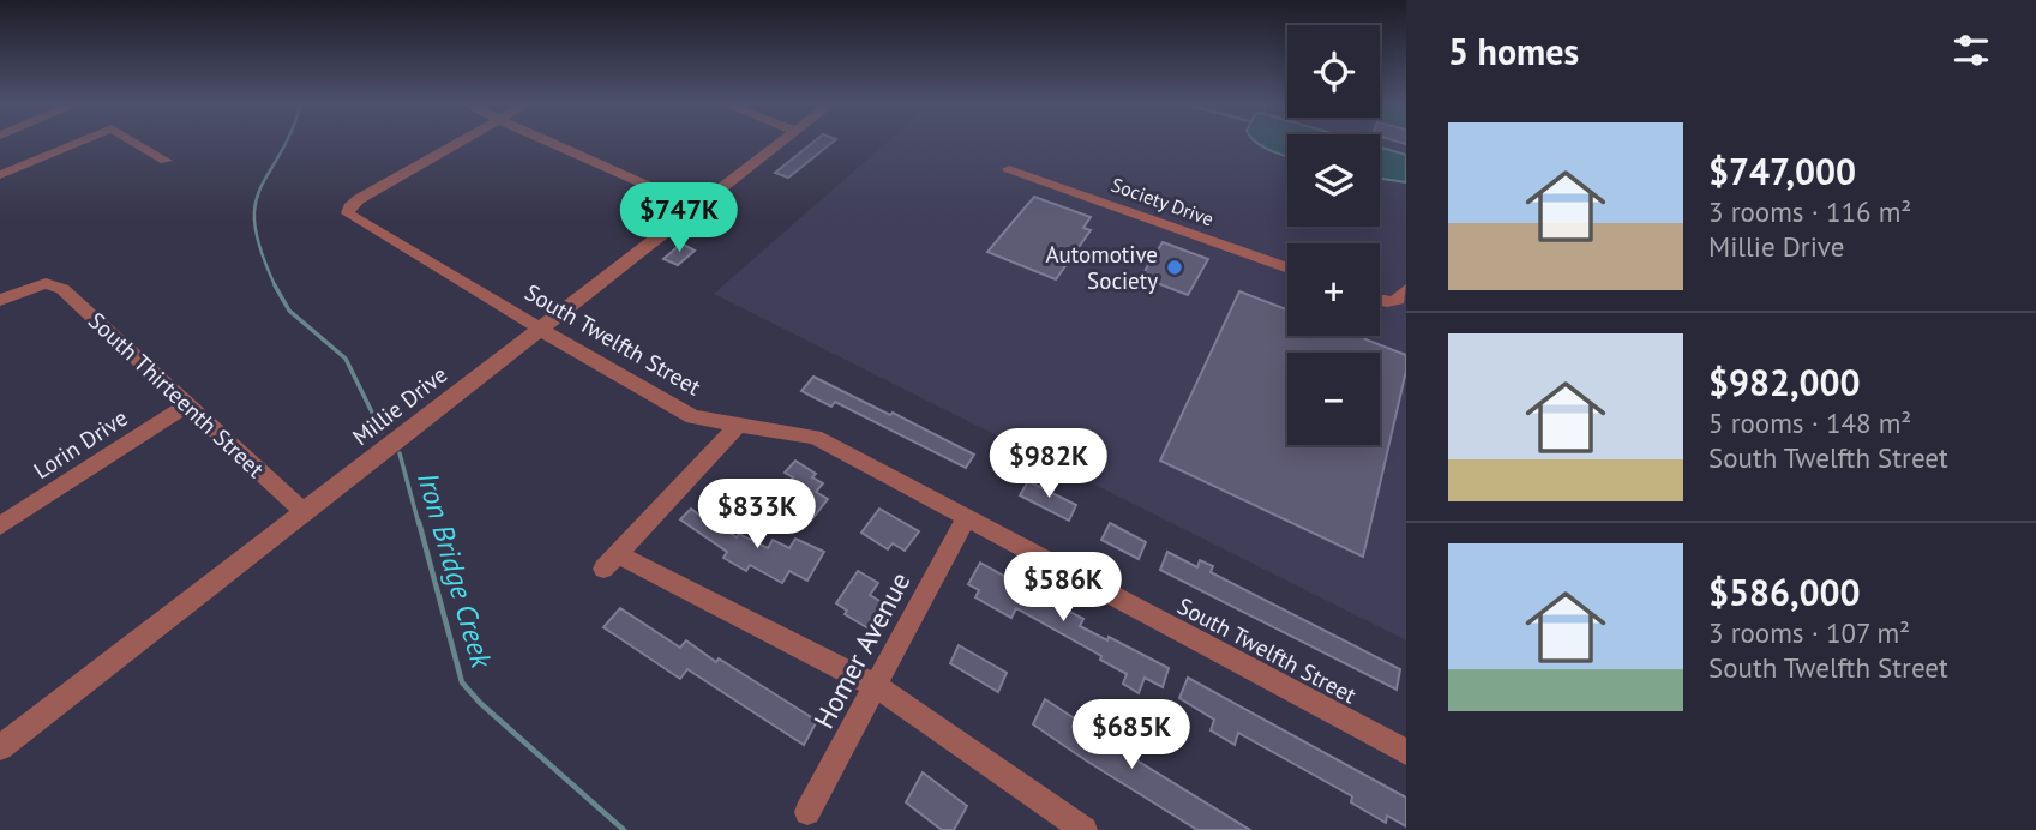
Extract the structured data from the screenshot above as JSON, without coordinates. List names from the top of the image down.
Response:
{
  "streets": {
    "street": [
      "Society Drive",
      "South Twelfth Street",
      "South Thirteenth Street",
      "Millie Drive",
      "Lorin Drive",
      "Homer Avenue"
    ]
  },
  "crossings": [
    ["South Twelfth Street", "Millie Drive"],
    ["South Twelfth Street", "Homer Avenue"],
    ["South Thirteenth Street", "Millie Drive"],
    ["South Thirteenth Street", "Lorin Drive"]
  ],
  "water": ["Iron Bridge Creek"],
  "places": ["Automotive Society"],
  "page": {
    "heading": "5 homes",
    "map_buttons": ["+", "−"],
    "list": [
      {
        "name": "$747,000",
        "note": "3 rooms · 116 m² · Millie Drive"
      },
      {
        "name": "$982,000",
        "note": "5 rooms · 148 m² · South Twelfth Street"
      },
      {
        "name": "$586,000",
        "note": "3 rooms · 107 m² · South Twelfth Street"
      }
    ],
    "price": [
      "$747K",
      "$982K",
      "$833K",
      "$586K",
      "$685K"
    ]
  }
}
